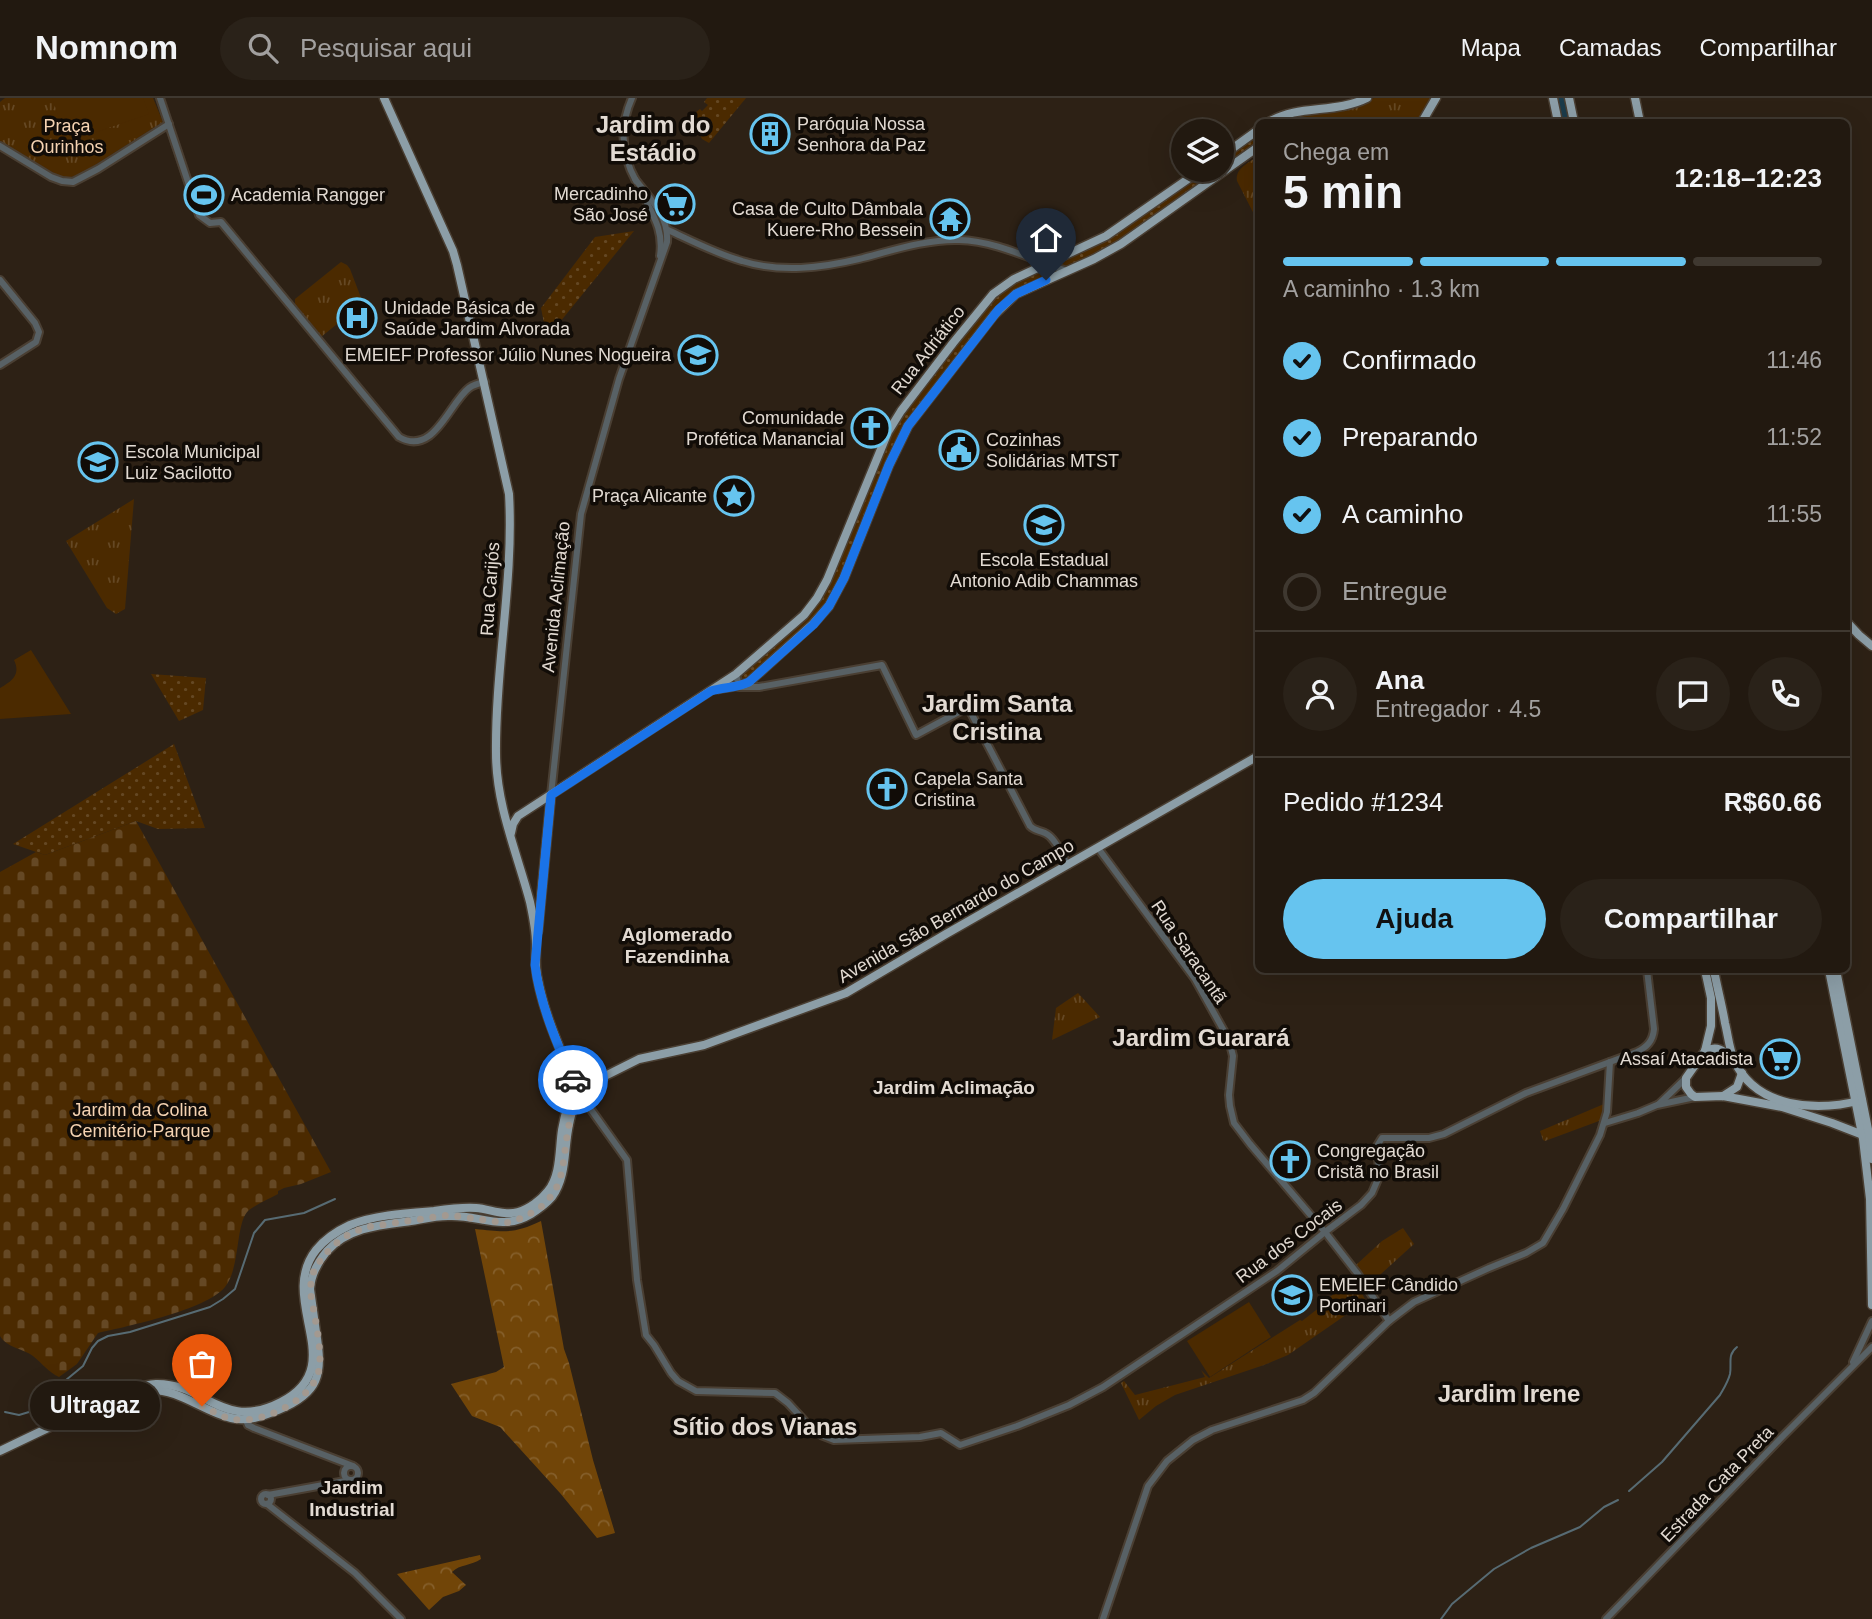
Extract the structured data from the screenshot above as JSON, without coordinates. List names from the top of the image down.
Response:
{
  "streets": {
    "main road": [
      "Rua Adriático",
      "Rua Carijós",
      "Avenida Aclimação",
      "Avenida São Bernardo do Campo"
    ],
    "street": ["Rua Saracantã", "Rua dos Cocais", "Estrada Cata Preta"]
  },
  "crossings": [
    ["Rua Adriático", "Avenida Aclimação"],
    ["Rua Carijós", "Avenida Aclimação"],
    ["Rua Carijós", "Avenida São Bernardo do Campo"],
    ["Rua Carijós", "Rua dos Cocais"],
    ["Avenida São Bernardo do Campo", "Rua Saracantã"],
    ["Avenida São Bernardo do Campo", "Rua dos Cocais"],
    ["Rua Saracantã", "Rua dos Cocais"]
  ],
  "districts": [
    "Jardim do Estádio",
    "Jardim Santa Cristina",
    "Aglomerado Fazendinha",
    "Jardim Guarará",
    "Jardim Aclimação",
    "Jardim Irene",
    "Sítio dos Vianas",
    "Jardim Industrial"
  ],
  "parks": ["Praça Ourinhos", "Jardim da Colina Cemitério-Parque"],
  "places": {
    "building": ["Paróquia Nossa Senhora da Paz"],
    "sports": ["Academia Rangger"],
    "supermarket": ["Mercadinho São José", "Assaí Atacadista"],
    "temple": ["Casa de Culto Dâmbala Kuere-Rho Bessein"],
    "hospital": ["Unidade Básica de Saúde Jardim Alvorada"],
    "school or university": [
      "EMEIEF Professor Júlio Nunes Nogueira",
      "Escola Municipal Luiz Sacilotto",
      "Escola Estadual Antonio Adib Chammas",
      "EMEIEF Cândido Portinari"
    ],
    "church": ["Comunidade Profética Manancial", "Capela Santa Cristina", "Congregação Cristã no Brasil"],
    "public building": ["Cozinhas Solidárias MTST"],
    "place": ["Praça Alicante"],
    "other": ["Ultragaz"]
  },
  "page": {
    "header": "Nomnom",
    "search": "Pesquisar aqui",
    "nav": ["Mapa", "Camadas", "Compartilhar"],
    "heading": ["5 min", "Chega em", "12:18–12:23"],
    "panel": [
      "Ana",
      "Entregador · 4.5",
      "Pedido #1234",
      "R$60.66"
    ],
    "bar": "A caminho · 1.3 km",
    "list": [
      ["Confirmado", "11:46"],
      ["Preparando", "11:52"],
      ["A caminho", "11:55"],
      "Entregue"
    ],
    "buttons": ["Ajuda", "Compartilhar"],
    "bubble": "Ultragaz"
  }
}
